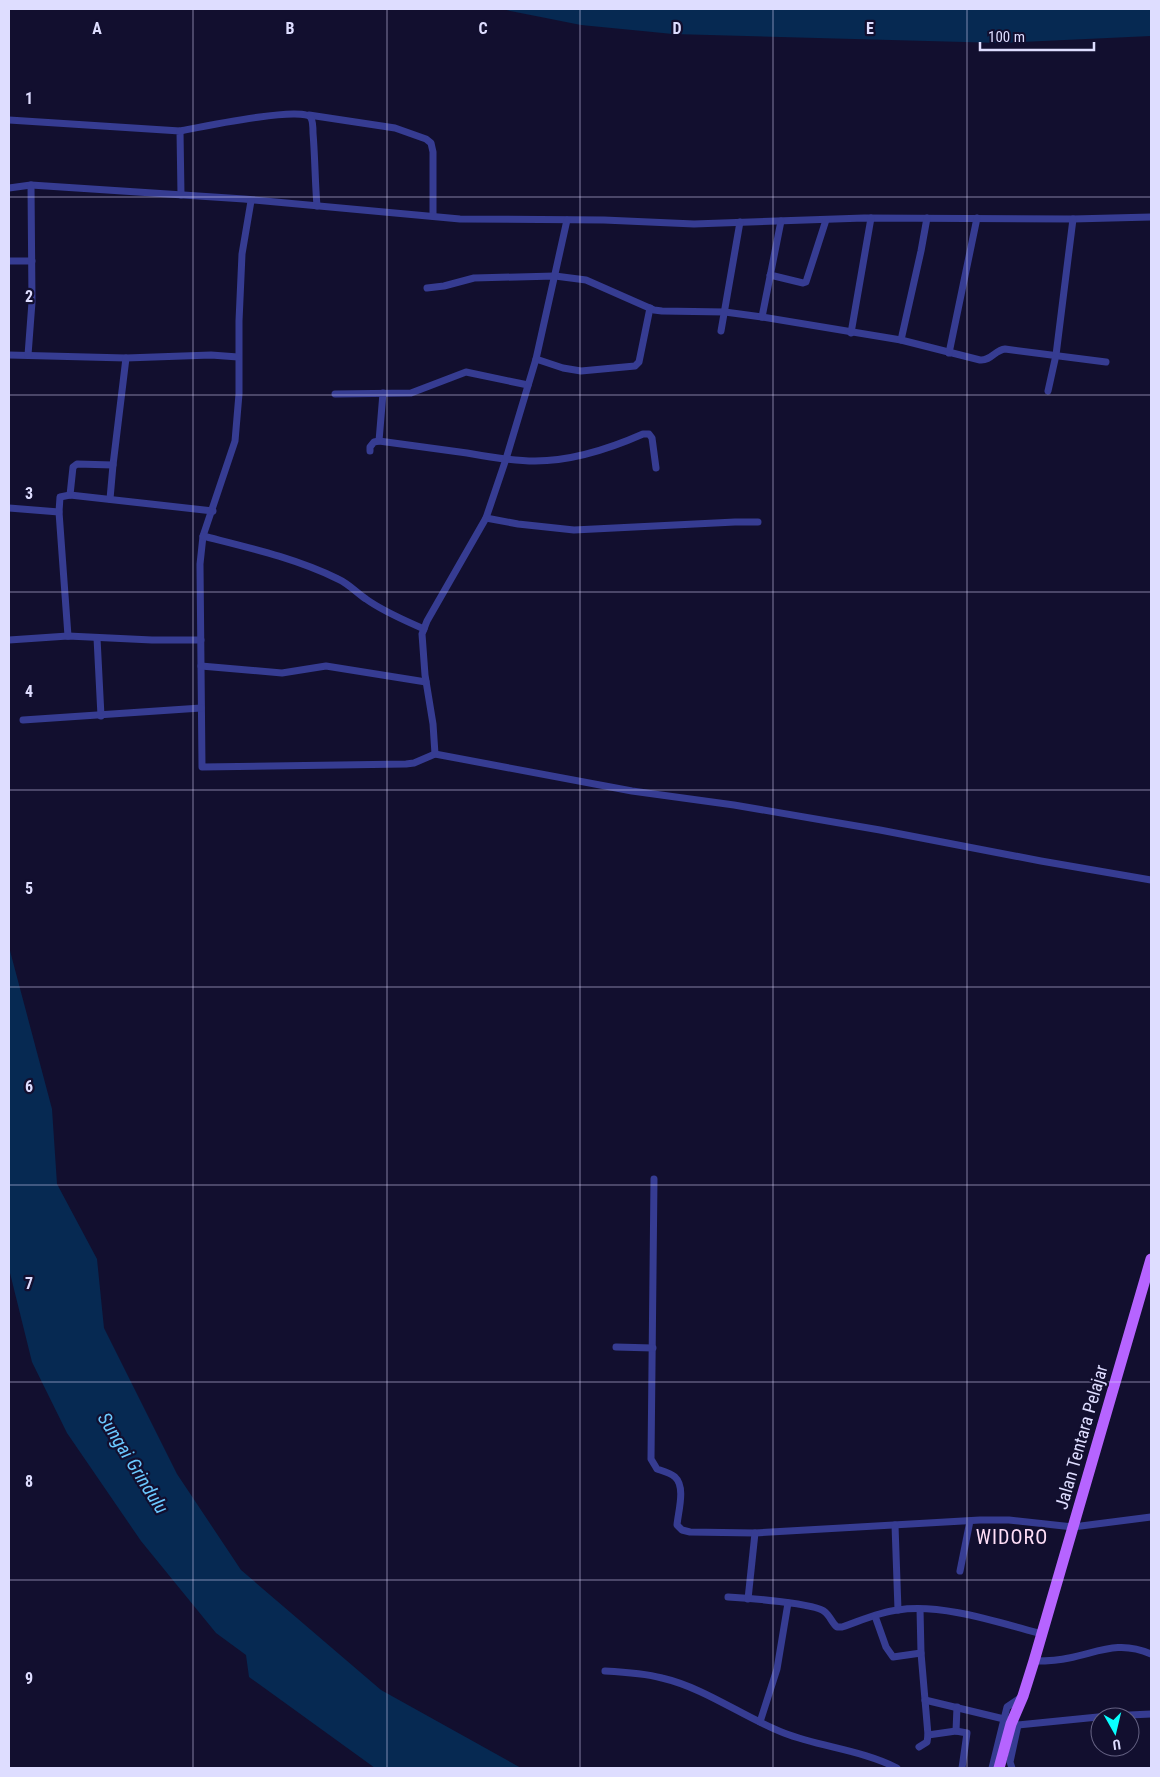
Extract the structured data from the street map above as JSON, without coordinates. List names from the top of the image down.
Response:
{
  "streets": {
    "main road": ["Jalan Tentara Pelajar"]
  },
  "districts": ["WIDORO"],
  "water": ["Sungai Grindulu"],
  "scale_bar": "100 m",
  "north": "bottom",
  "grid": {
    "columns": [
      "A",
      "B",
      "C",
      "D",
      "E"
    ],
    "rows": [
      "1",
      "2",
      "3",
      "4",
      "5",
      "6",
      "7",
      "8",
      "9"
    ]
  }
}
